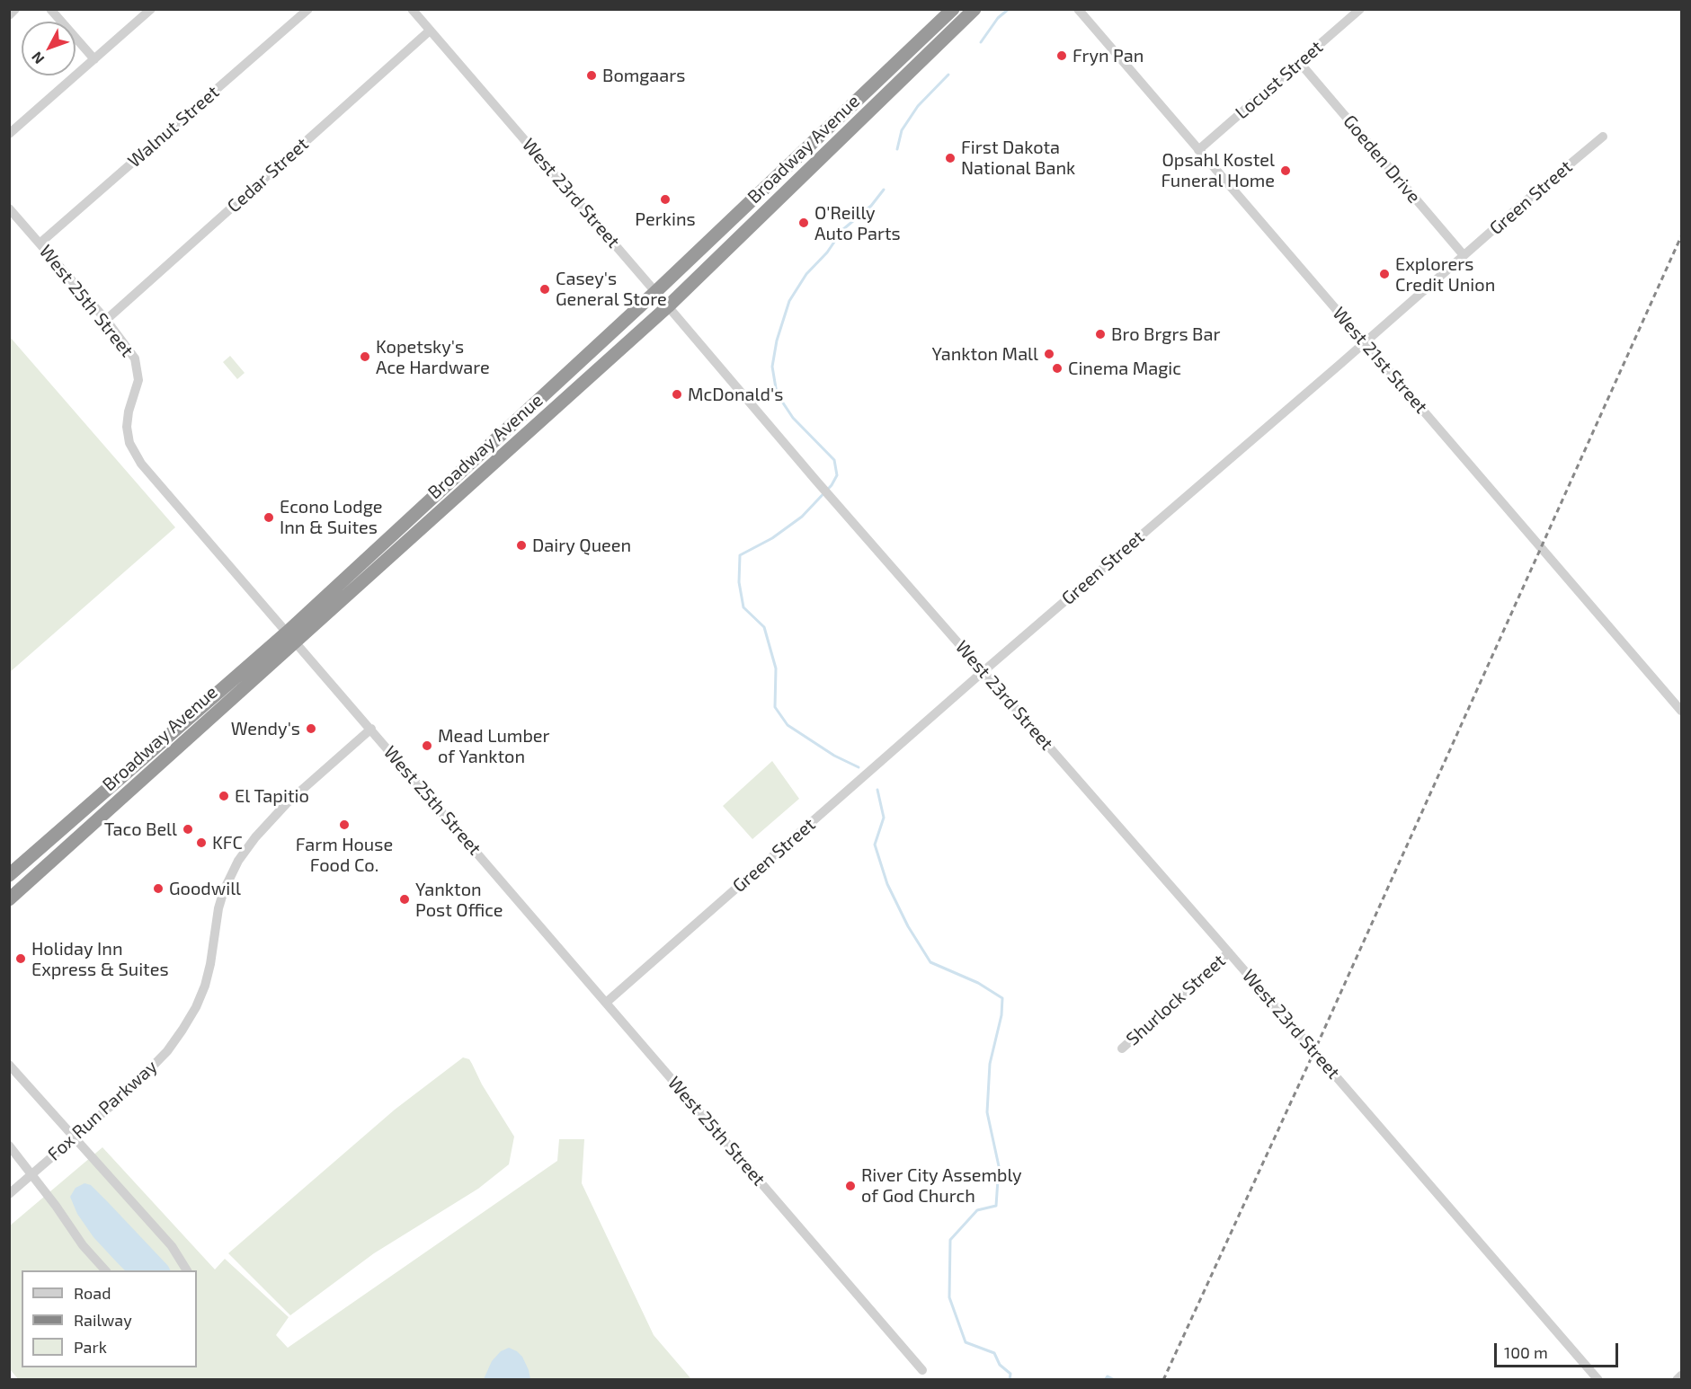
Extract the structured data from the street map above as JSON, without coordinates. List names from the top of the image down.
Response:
{
  "streets": {
    "highway": ["Broadway Avenue"],
    "street": [
      "Locust Street",
      "Walnut Street",
      "Goeden Drive",
      "Cedar Street",
      "West 23rd Street",
      "Green Street",
      "West 25th Street",
      "West 21st Street",
      "Shurlock Street",
      "Fox Run Parkway"
    ]
  },
  "crossings": [
    ["Locust Street", "Goeden Drive"],
    ["Locust Street", "West 21st Street"],
    ["Walnut Street", "West 25th Street"],
    ["Broadway Avenue", "West 23rd Street"],
    ["Broadway Avenue", "West 25th Street"],
    ["Goeden Drive", "Green Street"],
    ["Cedar Street", "West 23rd Street"],
    ["Cedar Street", "West 25th Street"],
    ["West 23rd Street", "Green Street"],
    ["West 23rd Street", "Shurlock Street"],
    ["Green Street", "West 25th Street"],
    ["Green Street", "West 21st Street"],
    ["West 25th Street", "Fox Run Parkway"]
  ],
  "places": [
    "Fryn Pan",
    "Bomgaars",
    "First Dakota National Bank",
    "Opsahl Kostel Funeral Home",
    "Perkins",
    "O'Reilly Auto Parts",
    "Explorers Credit Union",
    "Casey's General Store",
    "Bro Brgrs Bar",
    "Yankton Mall",
    "Kopetsky's Ace Hardware",
    "Cinema Magic",
    "McDonald's",
    "Econo Lodge Inn & Suites",
    "Dairy Queen",
    "Wendy's",
    "Mead Lumber of Yankton",
    "El Tapitio",
    "Farm House Food Co.",
    "Taco Bell",
    "KFC",
    "Goodwill",
    "Yankton Post Office",
    "Holiday Inn Express & Suites",
    "River City Assembly of God Church"
  ],
  "legend": ["Road", "Railway", "Park"],
  "scale_bar": "100 m",
  "north": "bottom left"
}
